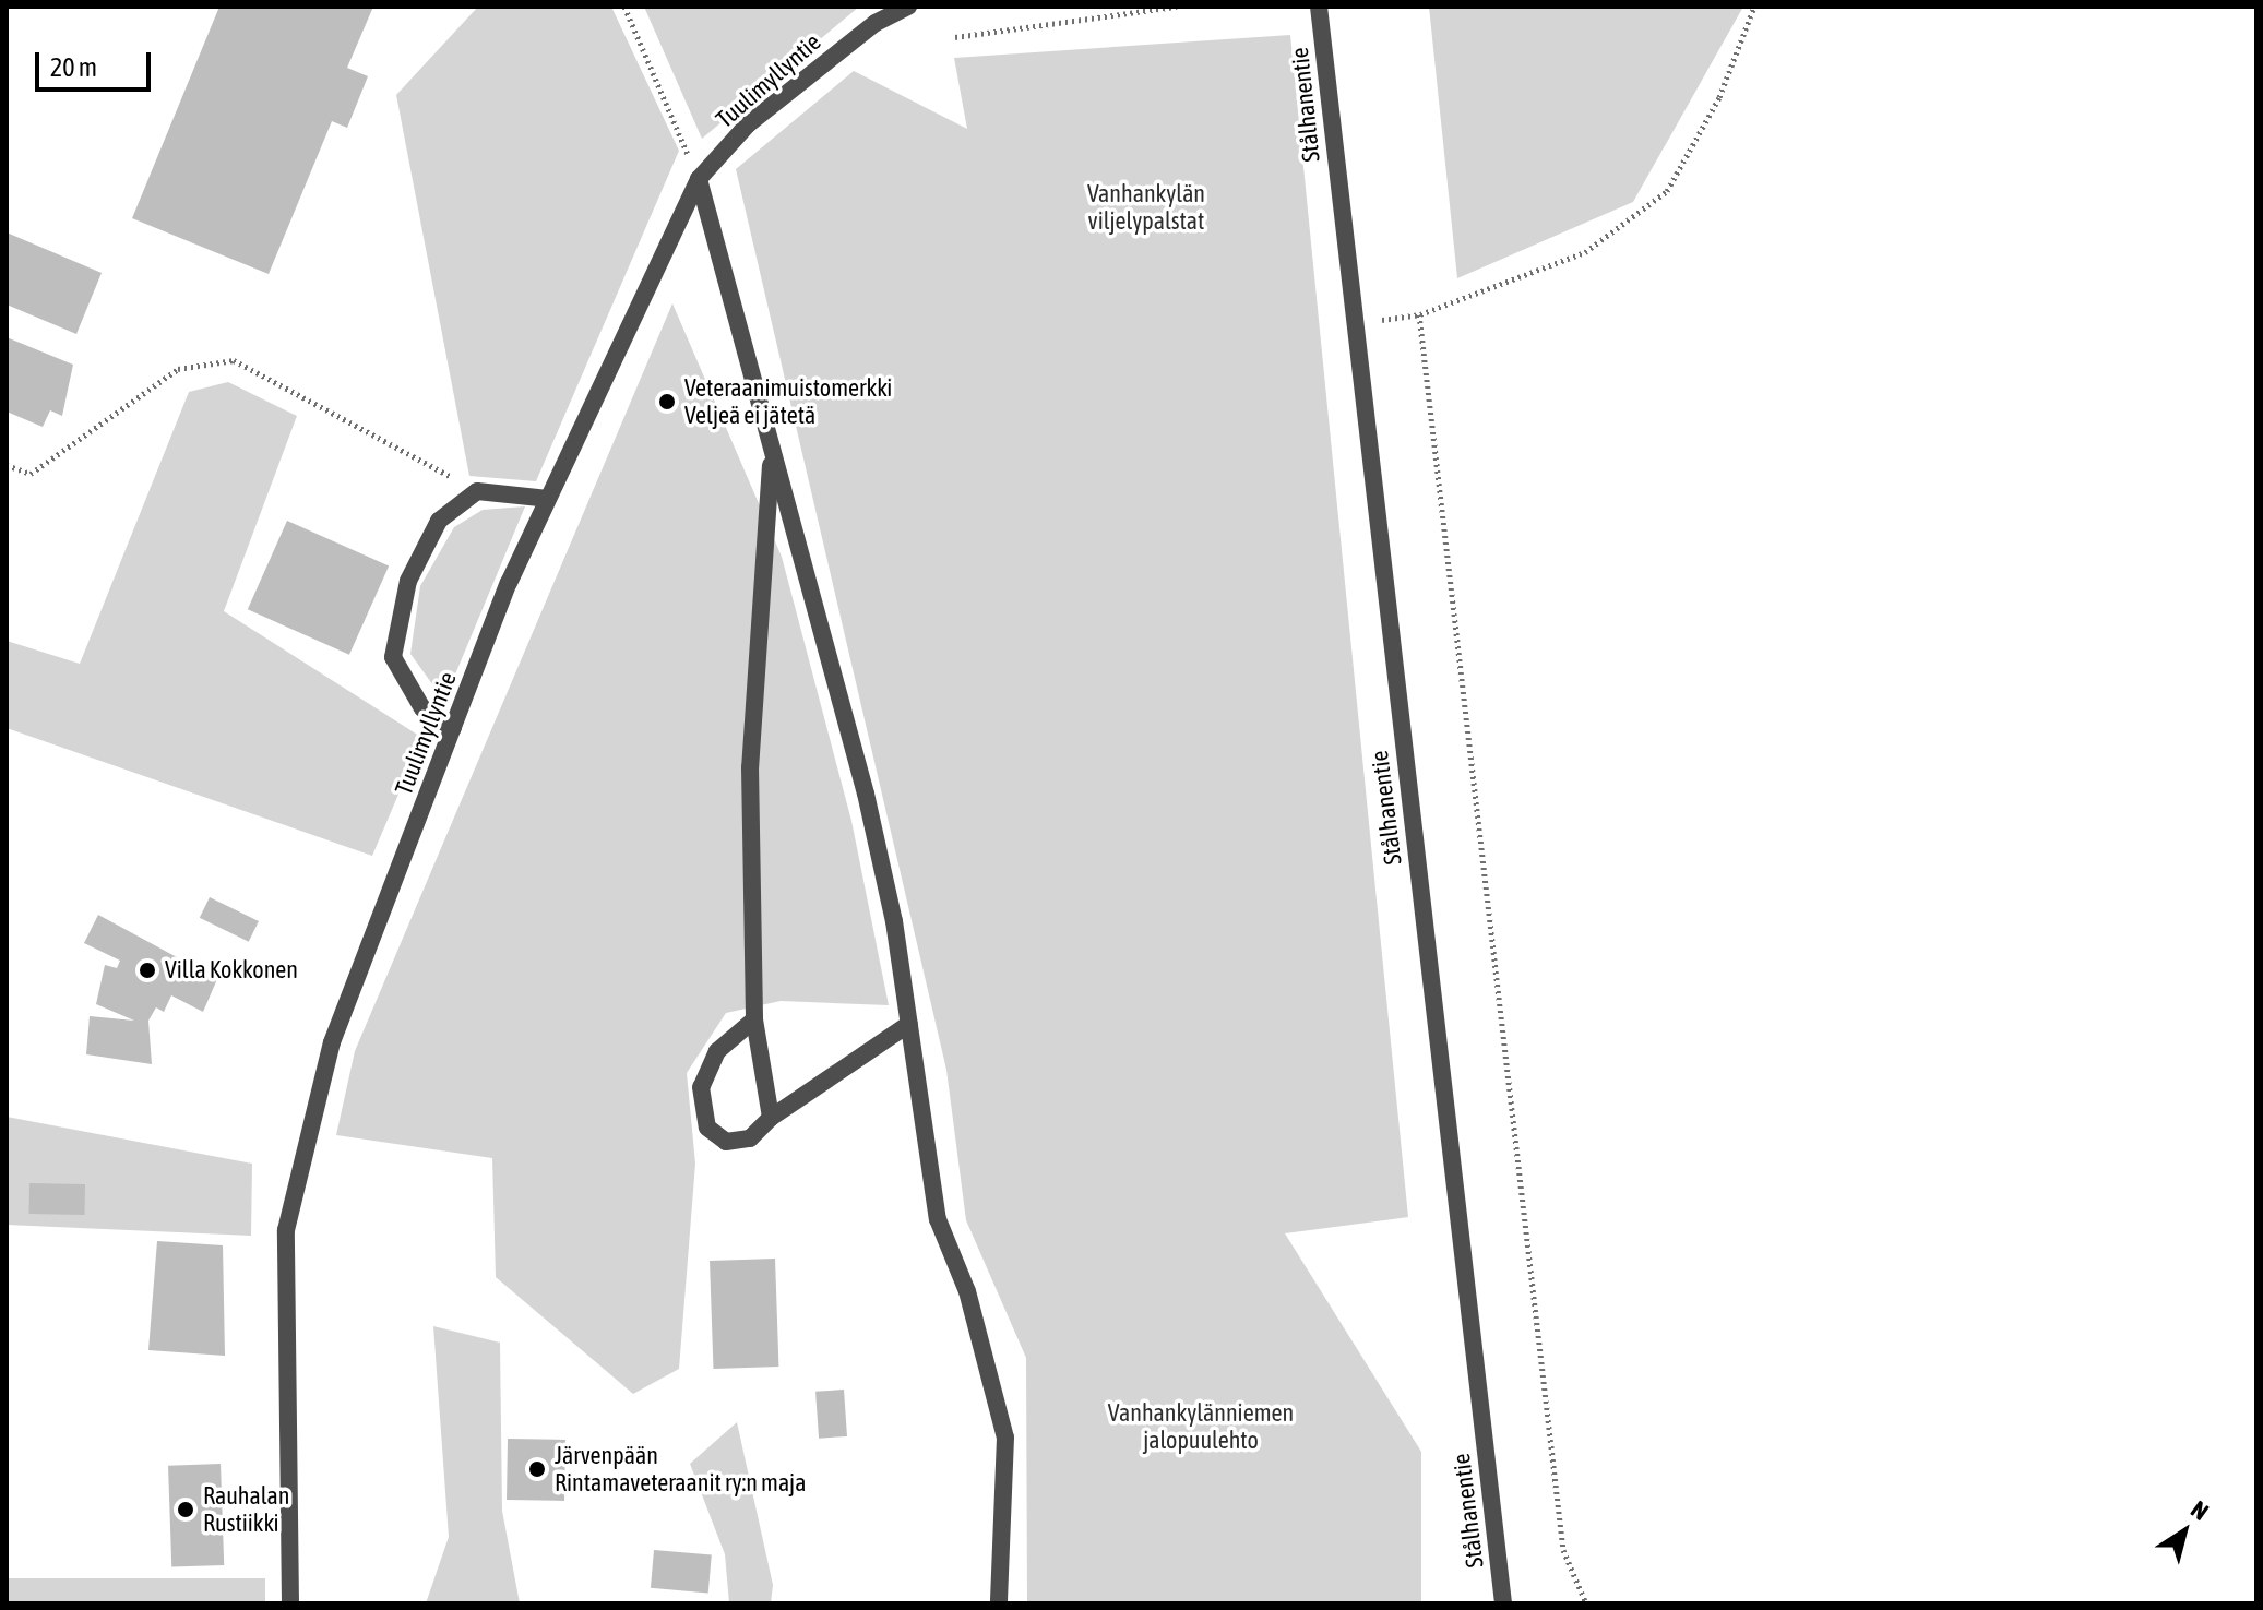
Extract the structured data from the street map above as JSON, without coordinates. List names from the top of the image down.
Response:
{
  "streets": {
    "street": ["Tuulimyllyntie", "Stålhanentie"]
  },
  "parks": ["Vanhankylän viljelypalstat", "Vanhankylänniemen jalopuulehto"],
  "places": [
    "Veteraanimuistomerkki Veljeä ei jätetä",
    "Villa Kokkonen",
    "Järvenpään Rintamaveteraanit ry:n maja",
    "Rauhalan Rustiikki"
  ],
  "scale_bar": "20 m",
  "north": "top right"
}
